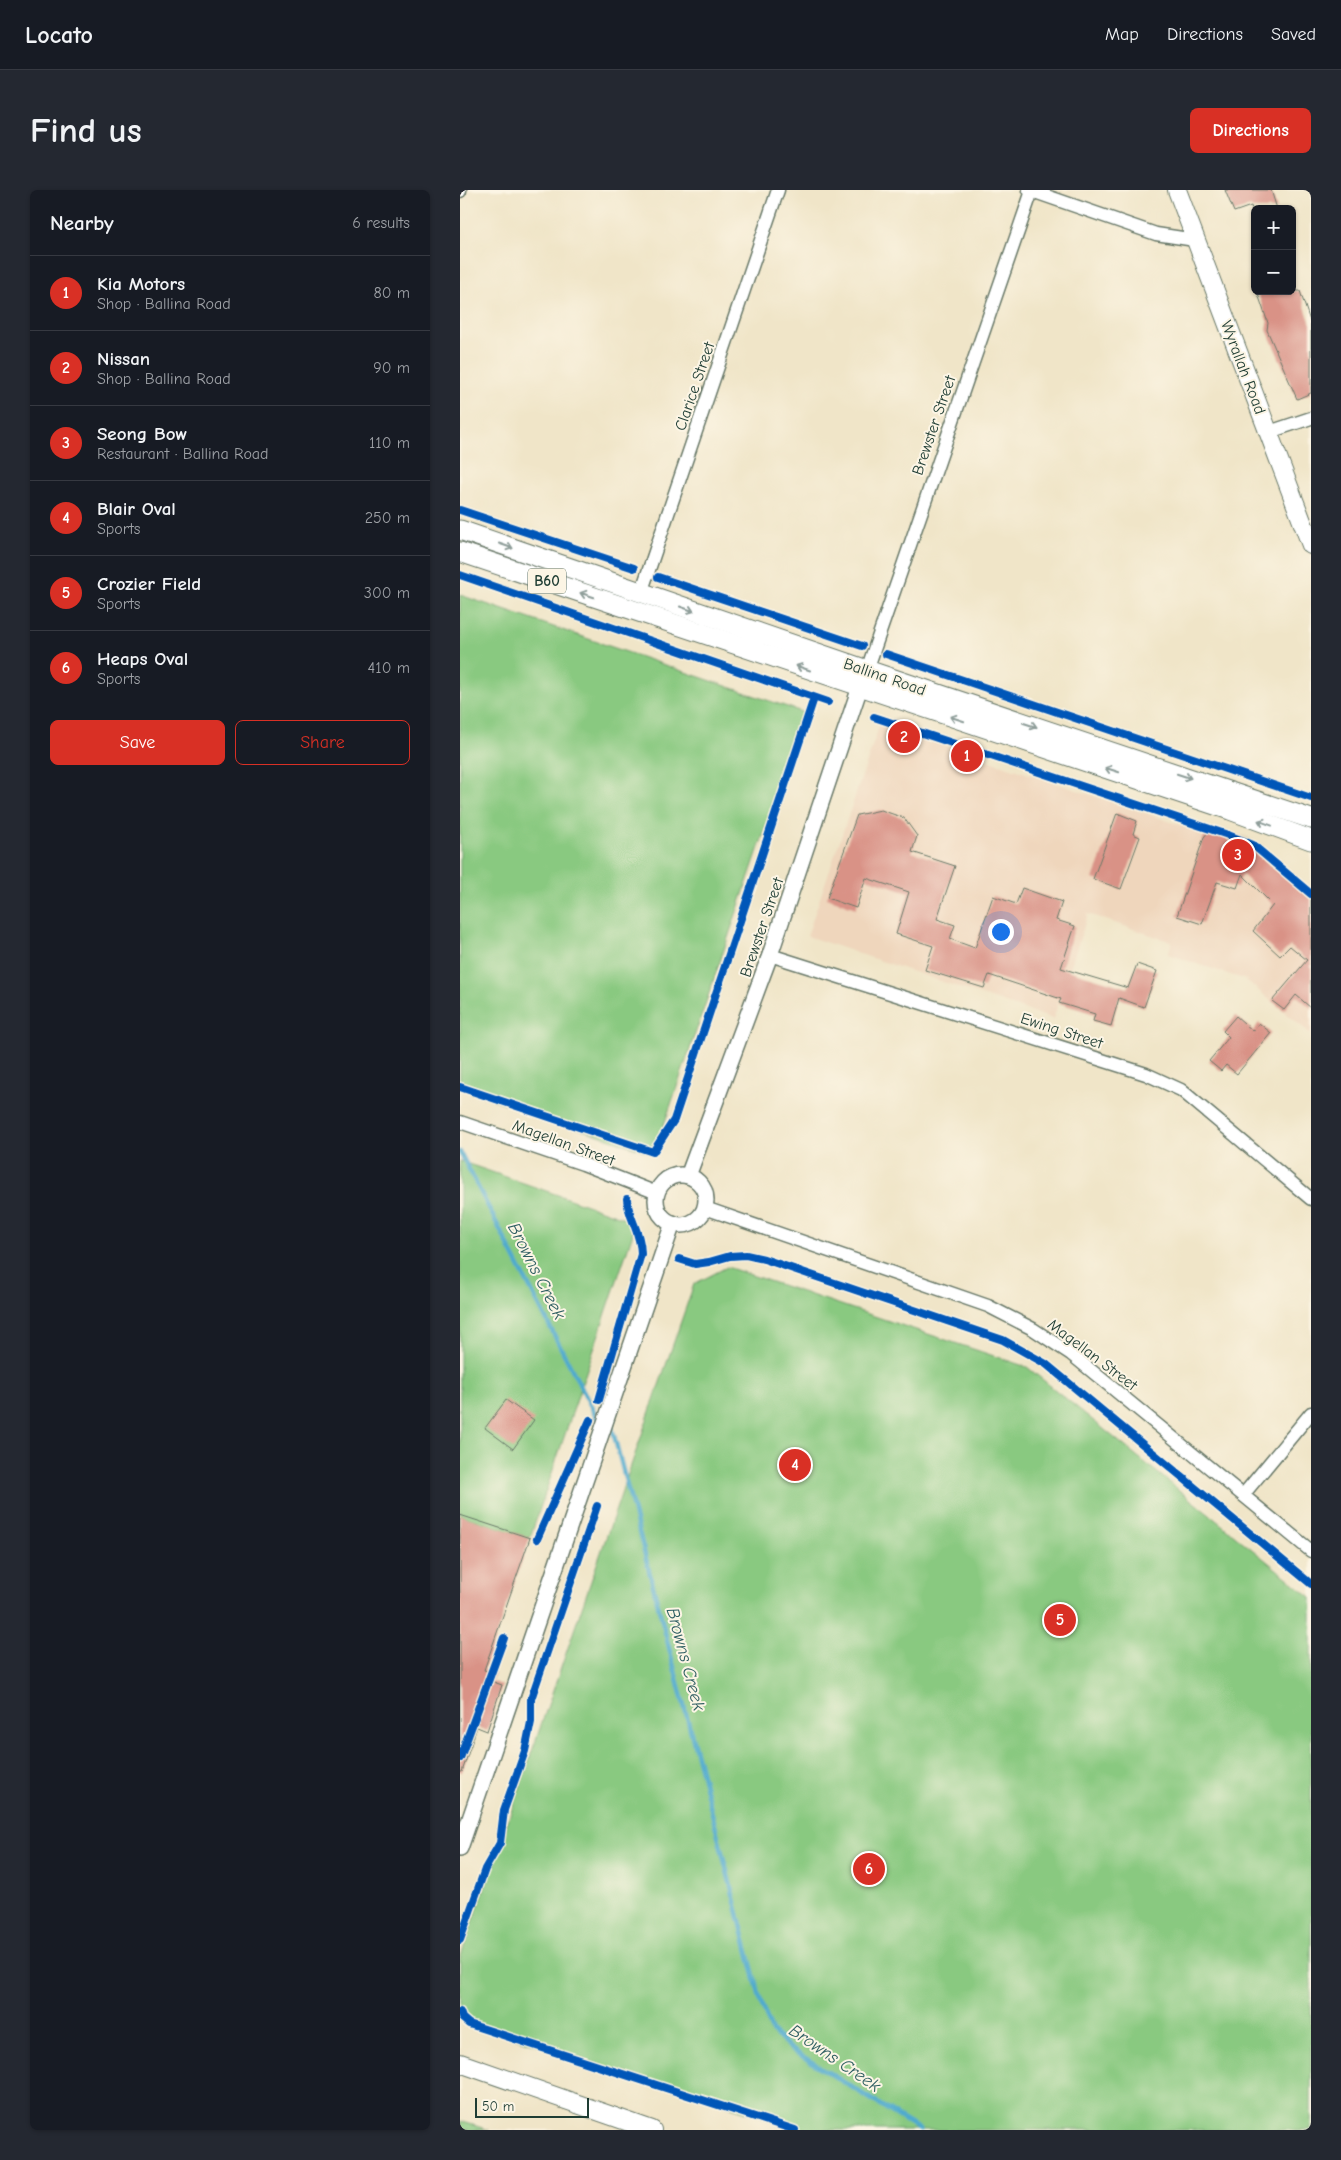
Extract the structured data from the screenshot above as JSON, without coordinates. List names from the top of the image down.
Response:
{
  "streets": {
    "main road": ["Wyrallah Road", "B60", "Ballina Road"],
    "street": [
      "Clarice Street",
      "Brewster Street",
      "Ewing Street",
      "Magellan Street"
    ]
  },
  "crossings": [
    ["Clarice Street", "Ballina Road"],
    ["Brewster Street", "Ballina Road"],
    ["Brewster Street", "Ewing Street"],
    ["Brewster Street", "Magellan Street"]
  ],
  "water": ["Browns Creek"],
  "scale_bar": "50 m",
  "page": {
    "header": "Locato",
    "nav": ["Map", "Directions", "Saved"],
    "buttons": [
      "Directions",
      ["Save", "Share"]
    ],
    "title": "Find us",
    "heading": ["Nearby", "6 results"],
    "map_buttons": ["+", "−"],
    "list": [
      {
        "mark": "1",
        "name": "Kia Motors",
        "note": "Shop · Ballina Road",
        "value": "80 m"
      },
      {
        "mark": "2",
        "name": "Nissan",
        "note": "Shop · Ballina Road",
        "value": "90 m"
      },
      {
        "mark": "3",
        "name": "Seong Bow",
        "note": "Restaurant · Ballina Road",
        "value": "110 m"
      },
      {
        "mark": "4",
        "name": "Blair Oval",
        "note": "Sports",
        "value": "250 m"
      },
      {
        "mark": "5",
        "name": "Crozier Field",
        "note": "Sports",
        "value": "300 m"
      },
      {
        "mark": "6",
        "name": "Heaps Oval",
        "note": "Sports",
        "value": "410 m"
      }
    ],
    "pins": [
      "2",
      "1",
      "3",
      "4",
      "5",
      "6"
    ],
    "scale": "50 m"
  }
}
